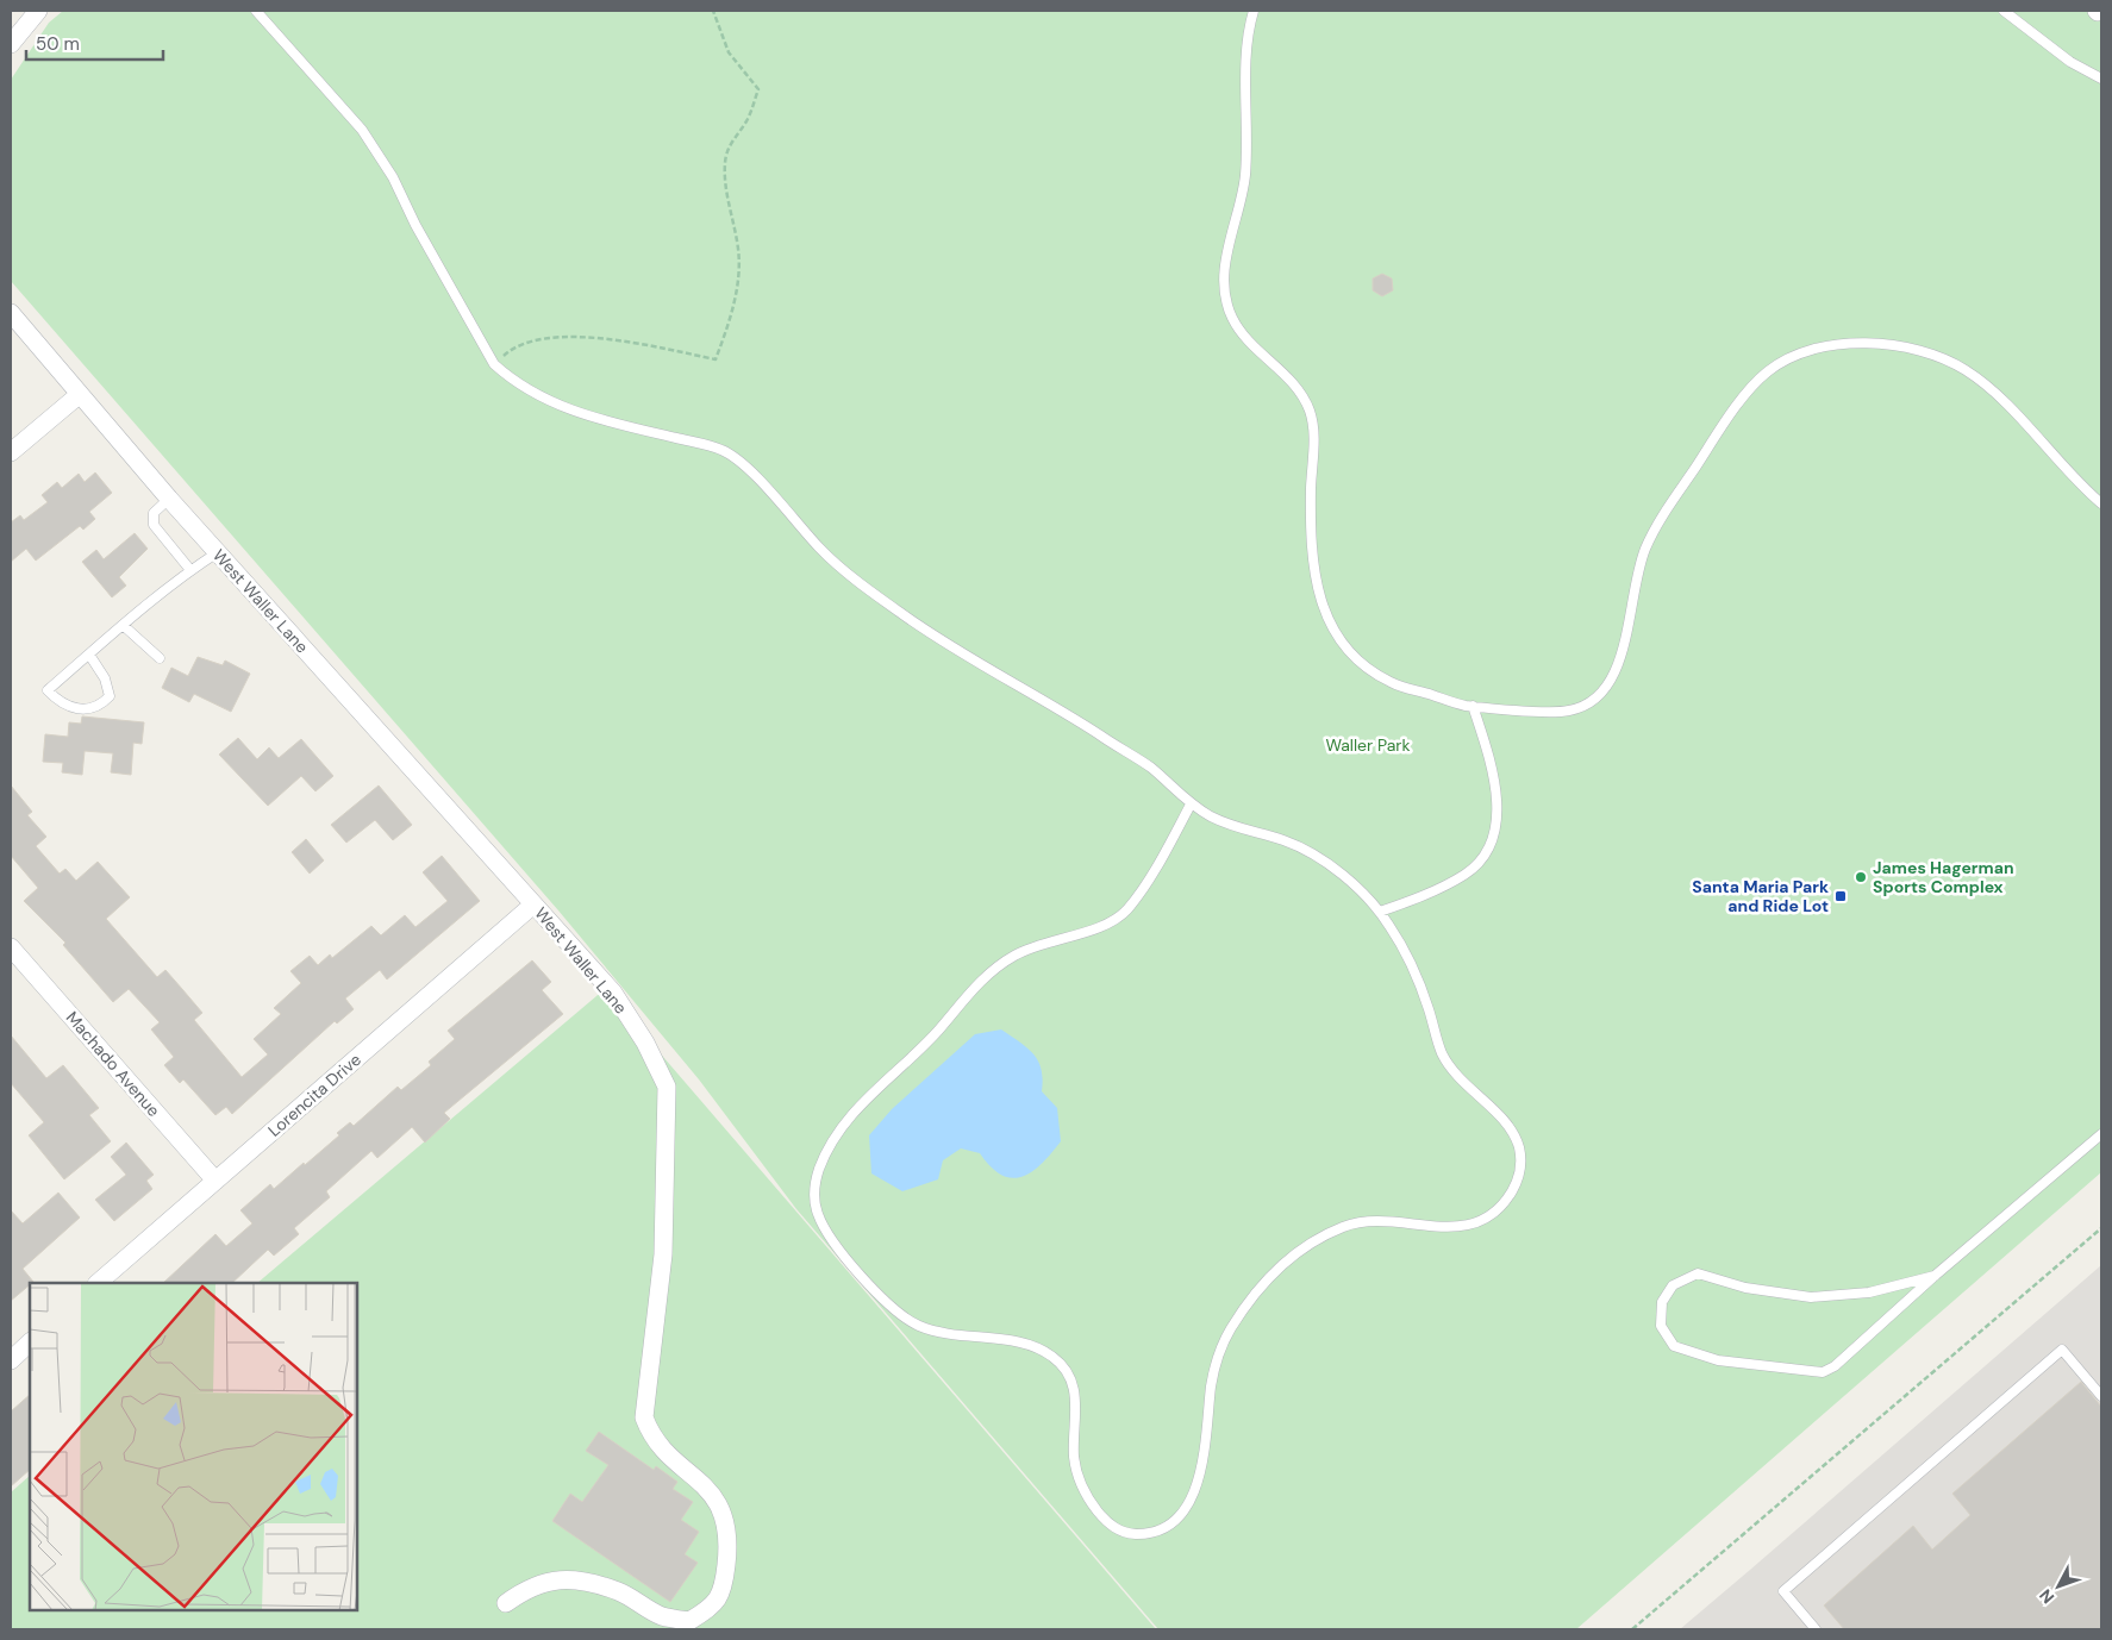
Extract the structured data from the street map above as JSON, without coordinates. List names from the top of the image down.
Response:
{
  "streets": {
    "street": ["West Waller Lane", "Machado Avenue", "Lorencita Drive"]
  },
  "crossings": [
    ["West Waller Lane", "Lorencita Drive"],
    ["Machado Avenue", "Lorencita Drive"]
  ],
  "parks": ["Waller Park"],
  "places": {
    "other": ["James Hagerman Sports Complex"],
    "transit": ["Santa Maria Park and Ride Lot"]
  },
  "scale_bar": "50 m",
  "north": "bottom left"
}
